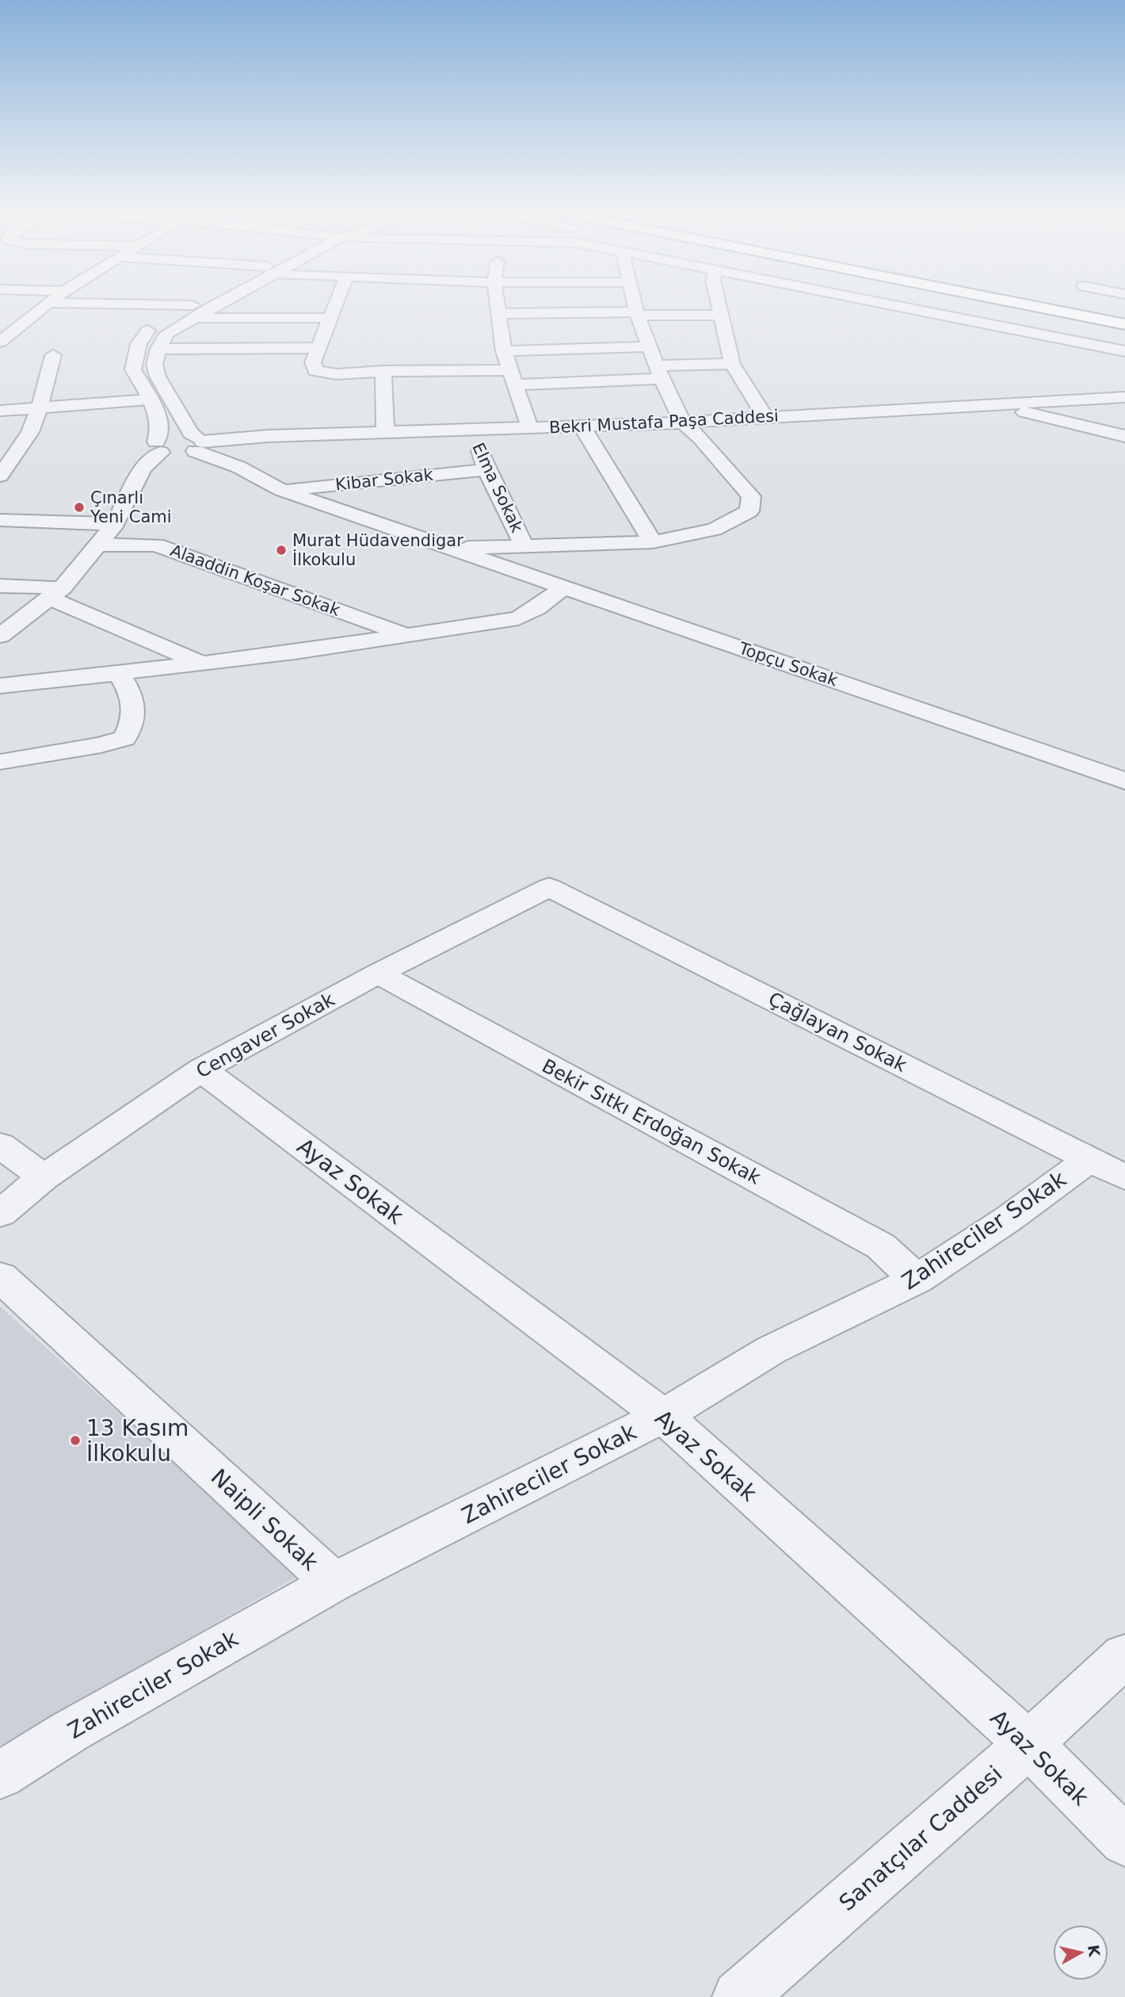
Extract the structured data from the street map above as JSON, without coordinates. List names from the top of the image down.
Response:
{
  "streets": {
    "street": [
      "Bekri Mustafa Paşa Caddesi",
      "Kibar Sokak",
      "Elma Sokak",
      "Alaaddin Koşar Sokak",
      "Topçu Sokak",
      "Çağlayan Sokak",
      "Cengaver Sokak",
      "Bekir Sıtkı Erdoğan Sokak",
      "Ayaz Sokak",
      "Zahireciler Sokak",
      "Naipli Sokak",
      "Sanatçılar Caddesi"
    ]
  },
  "crossings": [
    ["Bekri Mustafa Paşa Caddesi", "Elma Sokak"],
    ["Bekri Mustafa Paşa Caddesi", "Topçu Sokak"],
    ["Kibar Sokak", "Elma Sokak"],
    ["Kibar Sokak", "Topçu Sokak"],
    ["Elma Sokak", "Topçu Sokak"],
    ["Çağlayan Sokak", "Cengaver Sokak"],
    ["Çağlayan Sokak", "Zahireciler Sokak"],
    ["Cengaver Sokak", "Bekir Sıtkı Erdoğan Sokak"],
    ["Cengaver Sokak", "Ayaz Sokak"],
    ["Bekir Sıtkı Erdoğan Sokak", "Zahireciler Sokak"],
    ["Ayaz Sokak", "Zahireciler Sokak"],
    ["Ayaz Sokak", "Sanatçılar Caddesi"],
    ["Zahireciler Sokak", "Naipli Sokak"]
  ],
  "places": ["Çınarlı Yeni Cami", "Murat Hüdavendigar İlkokulu", "13 Kasım İlkokulu"],
  "north": "right"
}
